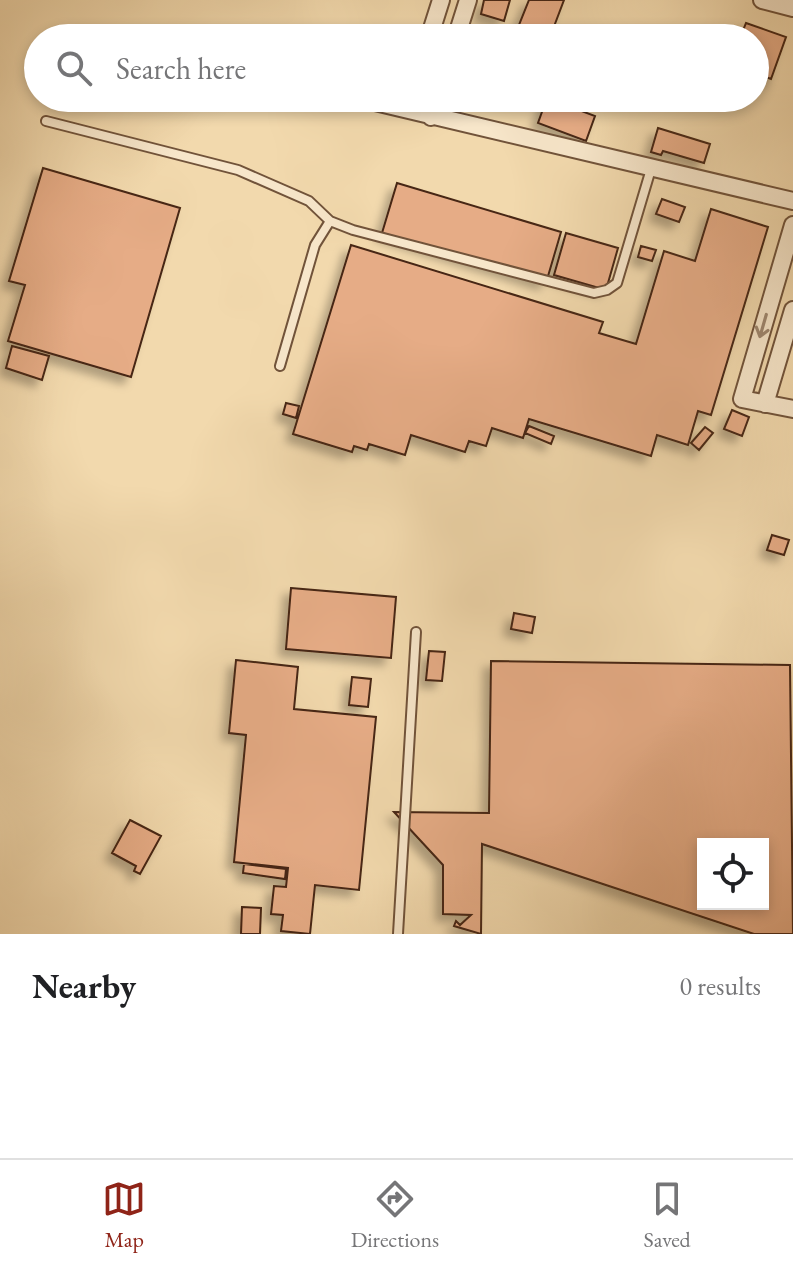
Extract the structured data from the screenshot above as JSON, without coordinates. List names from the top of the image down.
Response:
{
  "page": {
    "search": "Search here",
    "heading": ["Nearby", "0 results"],
    "nav": ["Map", "Directions", "Saved"]
  }
}
